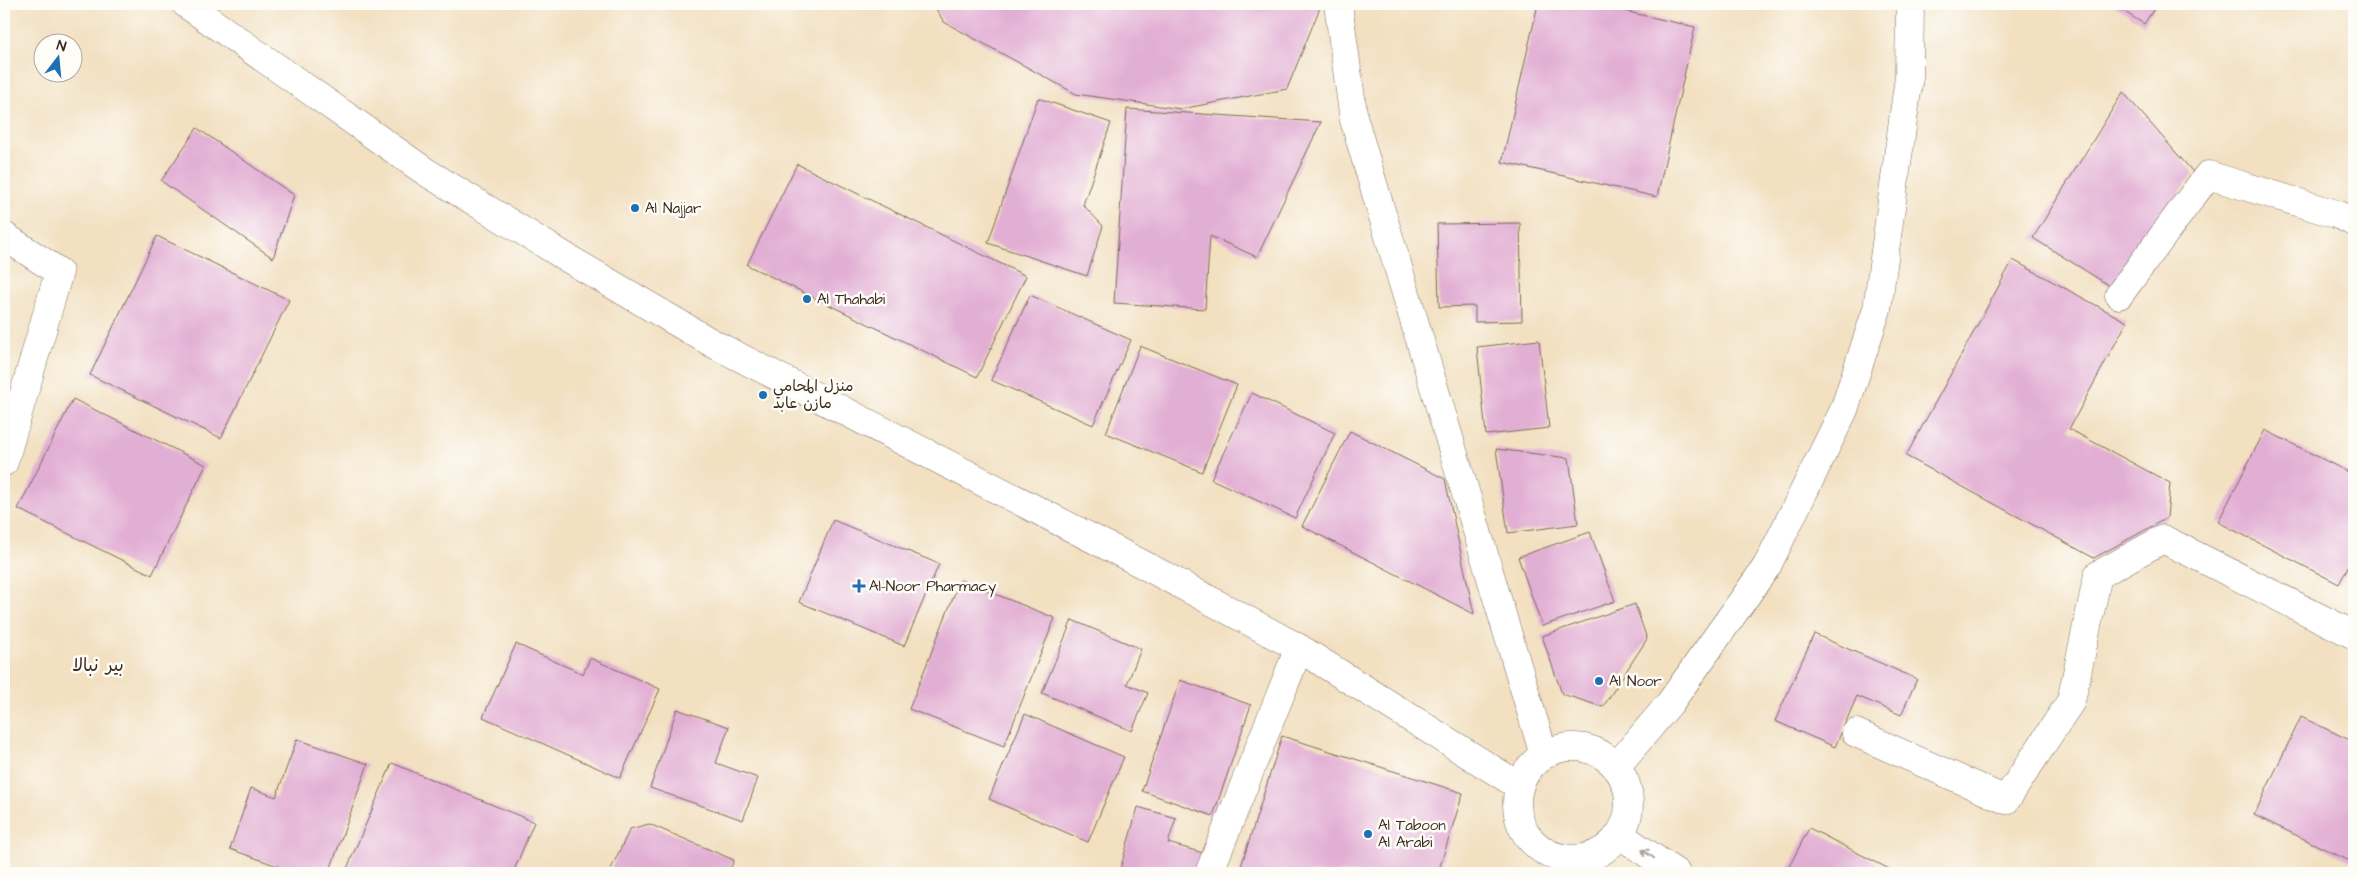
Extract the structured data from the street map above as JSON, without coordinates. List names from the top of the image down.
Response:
{
  "districts": ["بير نبالا"],
  "places": {
    "other": [
      "Al Najjar",
      "Al Thahabi",
      "منزل المحامي مازن عابد",
      "Al Noor",
      "Al Taboon Al Arabi"
    ],
    "health": ["Al-Noor Pharmacy"]
  },
  "north": "top"
}
